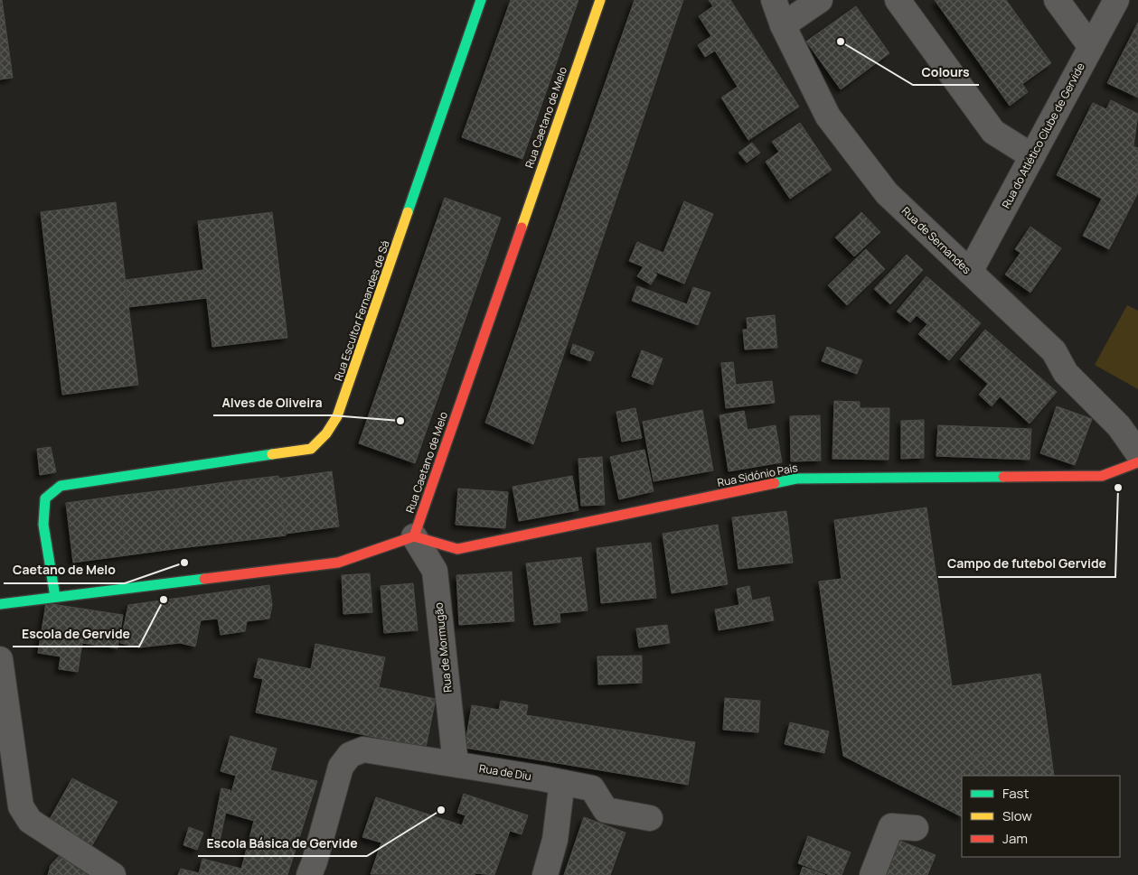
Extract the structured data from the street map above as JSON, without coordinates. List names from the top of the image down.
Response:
{
  "streets": {
    "street": [
      "Rua Caetano de Melo",
      "Rua do Atlético Clube de Gervide",
      "Rua de Sernandes",
      "Rua Escultor Fernandes de Sá",
      "Rua Sidónio Pais",
      "Rua de Mormugão",
      "Rua de Diu"
    ]
  },
  "crossings": [
    ["Rua Caetano de Melo", "Rua Sidónio Pais"],
    ["Rua Caetano de Melo", "Rua de Mormugão"],
    ["Rua do Atlético Clube de Gervide", "Rua de Sernandes"],
    ["Rua Sidónio Pais", "Rua de Mormugão"],
    ["Rua de Mormugão", "Rua de Diu"]
  ],
  "places": [
    "Colours",
    "Alves de Oliveira",
    "Campo de futebol Gervide",
    "Caetano de Melo",
    "Escola de Gervide",
    "Escola Básica de Gervide"
  ],
  "legend": ["Fast", "Slow", "Jam"]
}
